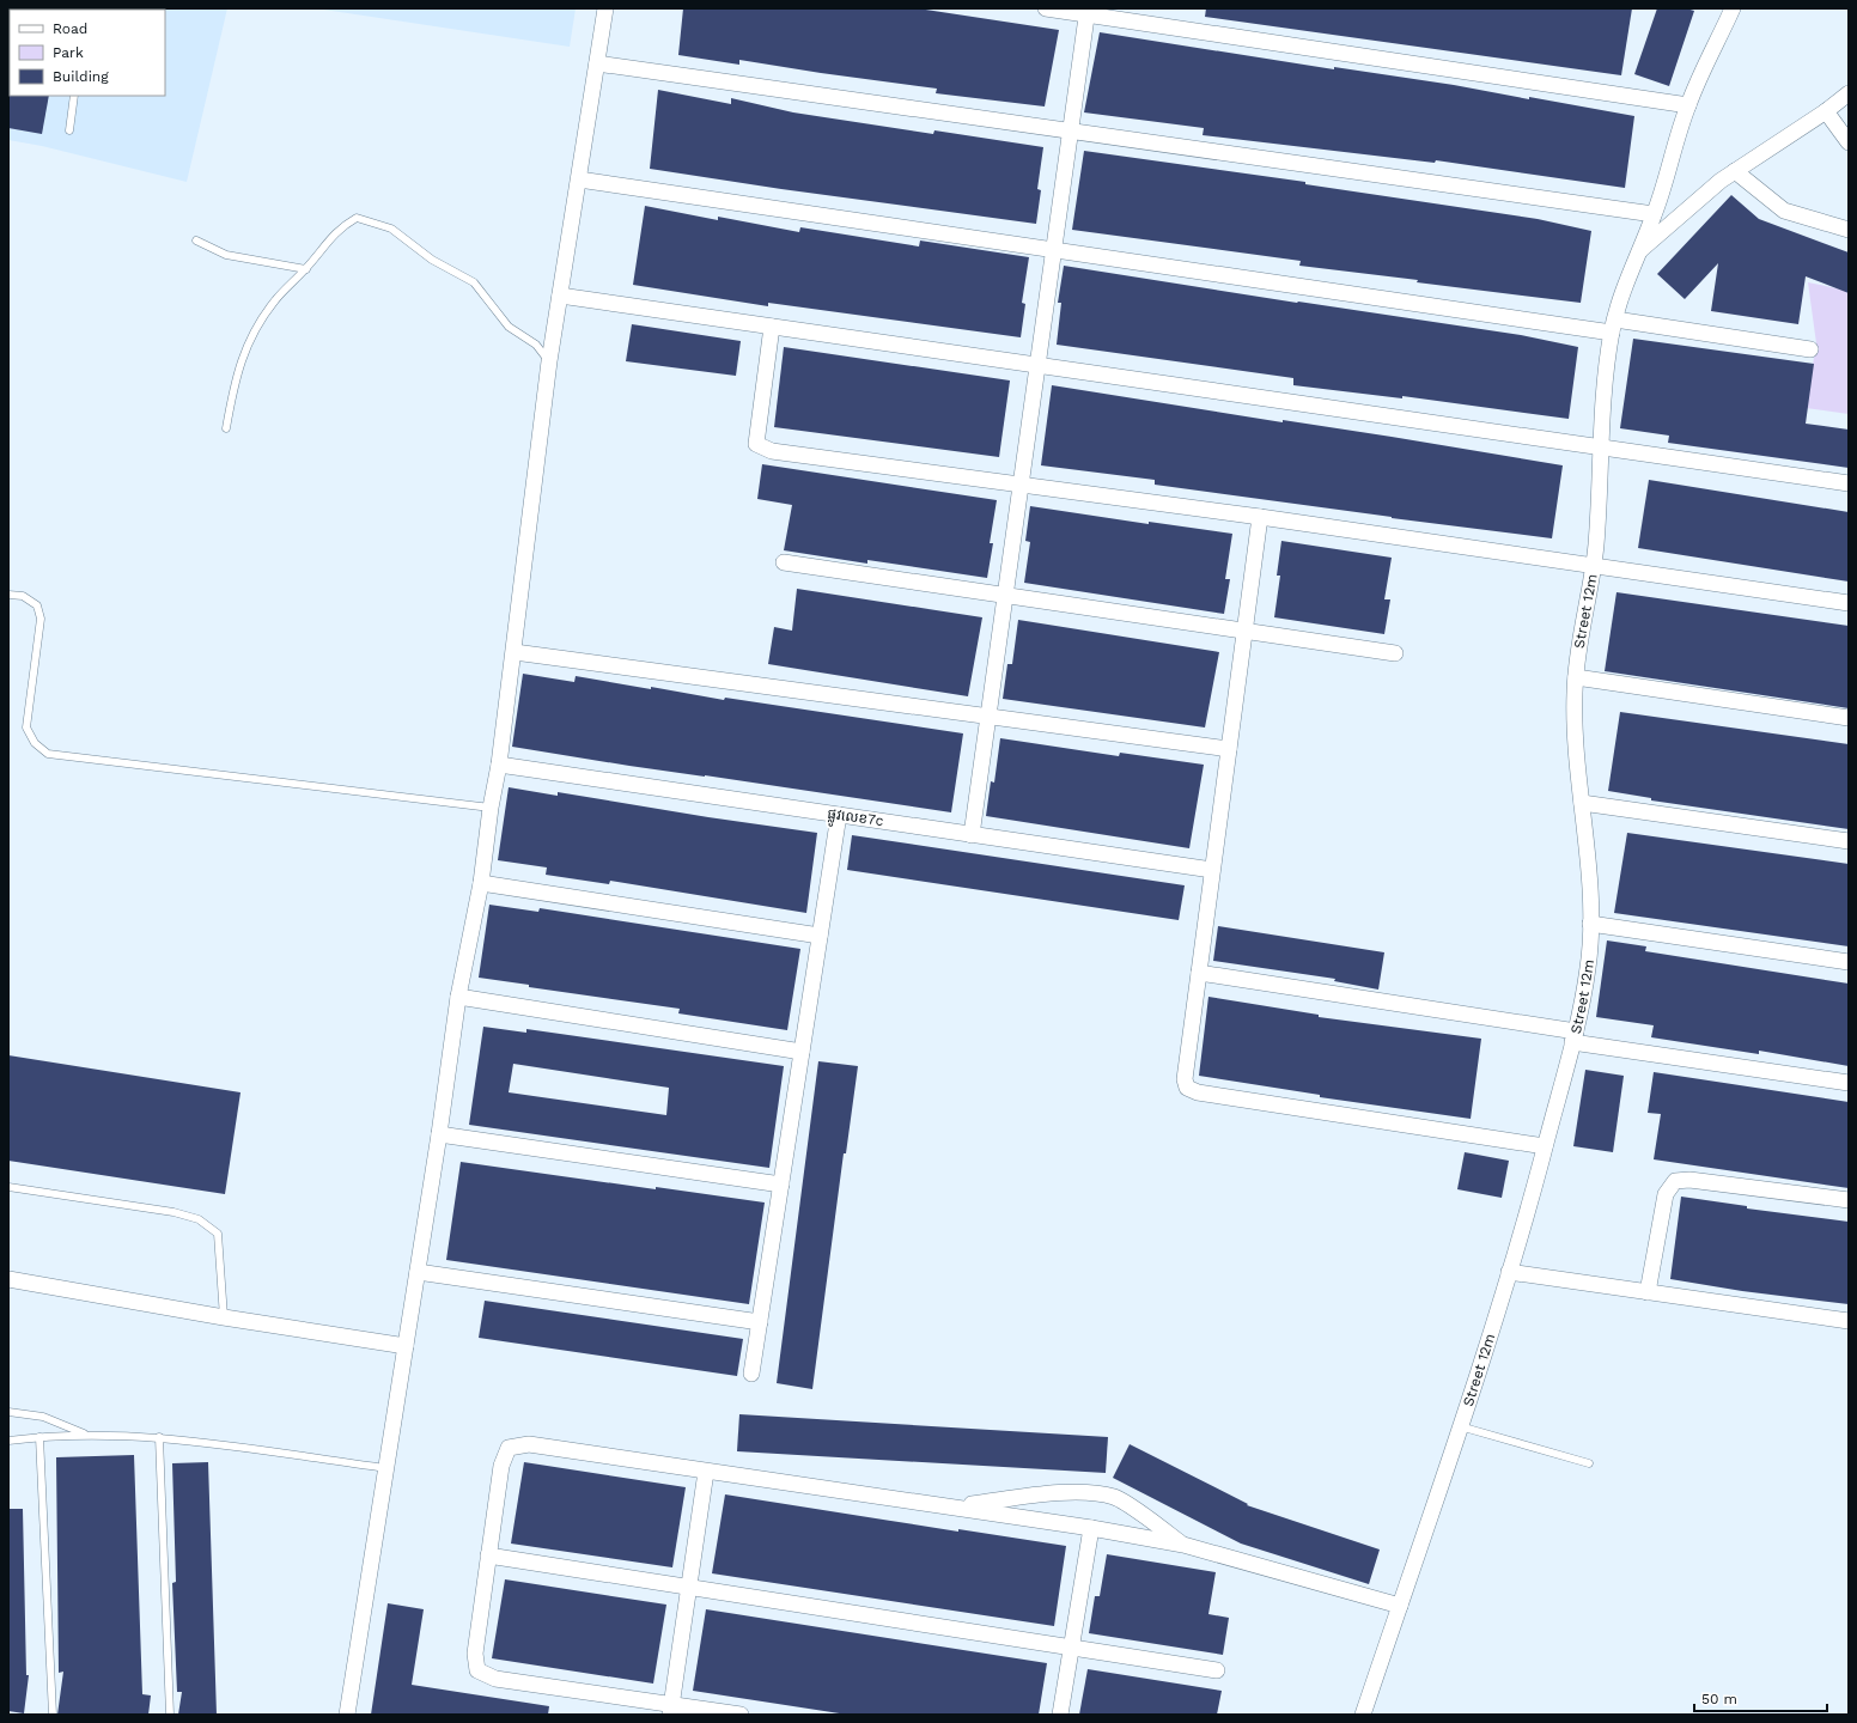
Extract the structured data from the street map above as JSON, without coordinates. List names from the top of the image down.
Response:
{
  "streets": {
    "street": ["Street 12m", "ផ្លូវលេខ7c"]
  },
  "legend": ["Road", "Park", "Building"],
  "scale_bar": "50 m"
}
